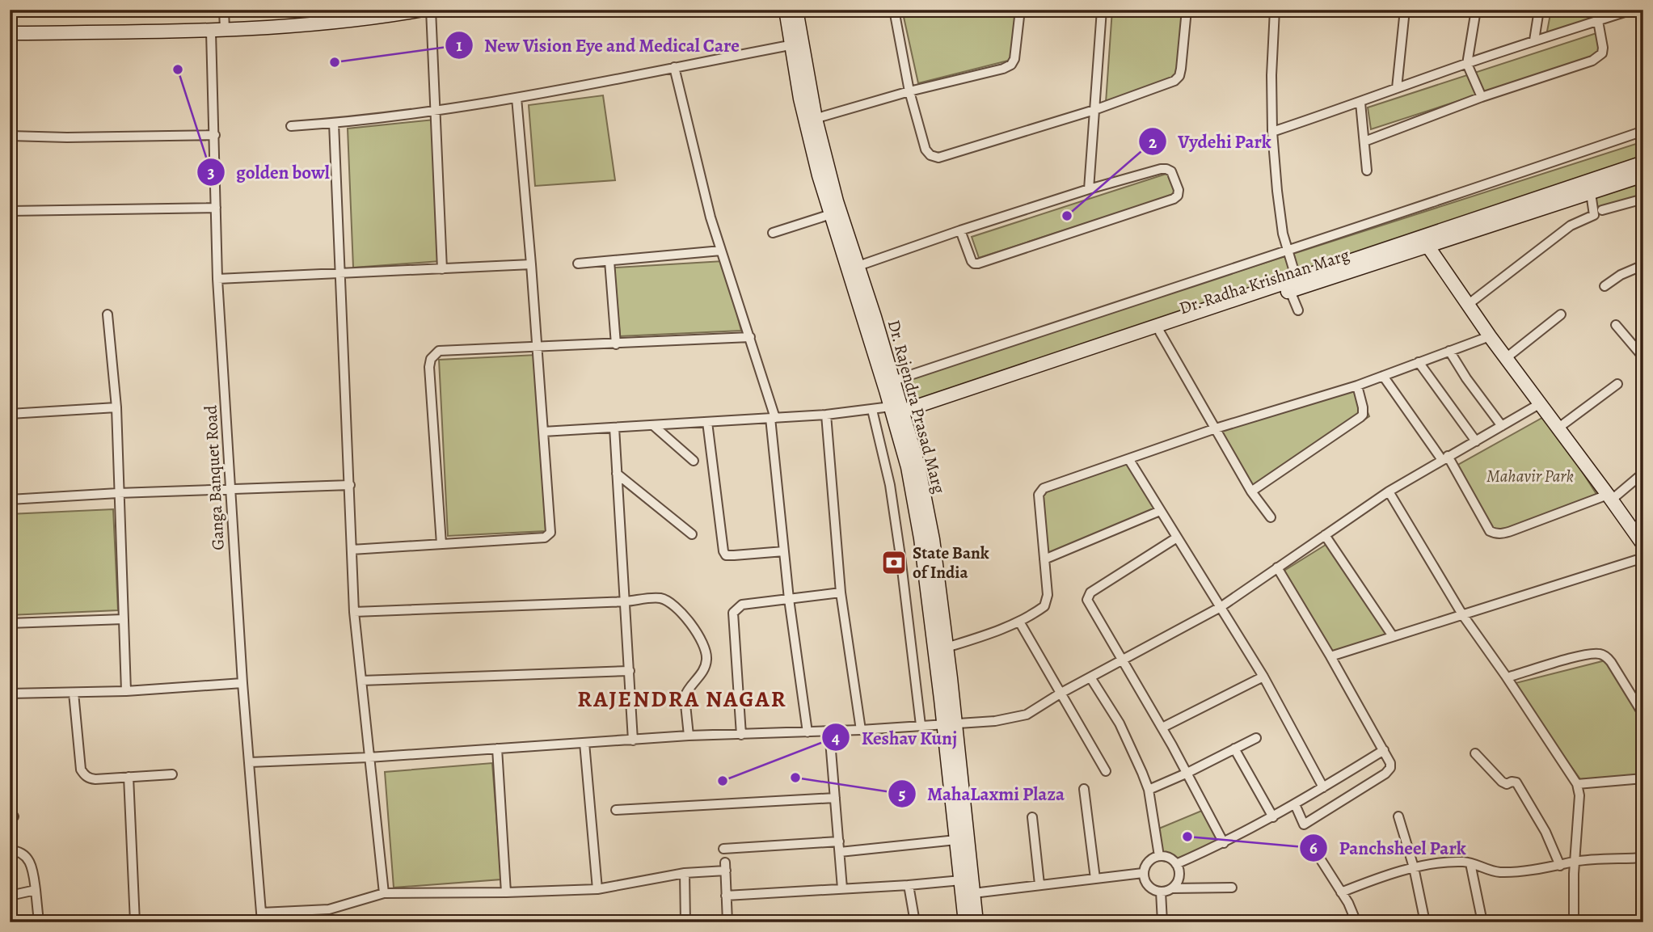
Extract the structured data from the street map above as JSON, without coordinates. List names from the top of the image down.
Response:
{
  "streets": {
    "street": ["Dr. Radha Krishnan Marg", "Dr. Rajendra Prasad Marg", "Ganga Banquet Road"]
  },
  "crossings": [
    ["Dr. Radha Krishnan Marg", "Dr. Rajendra Prasad Marg"]
  ],
  "districts": ["RAJENDRA NAGAR"],
  "parks": ["Mahavir Park"],
  "places": {
    "other": [
      "New Vision Eye and Medical Care",
      "golden bowl",
      "Vydehi Park",
      "MahaLaxmi Plaza",
      "Keshav Kunj",
      "Panchsheel Park"
    ],
    "bank": ["State Bank of India"]
  }
}
